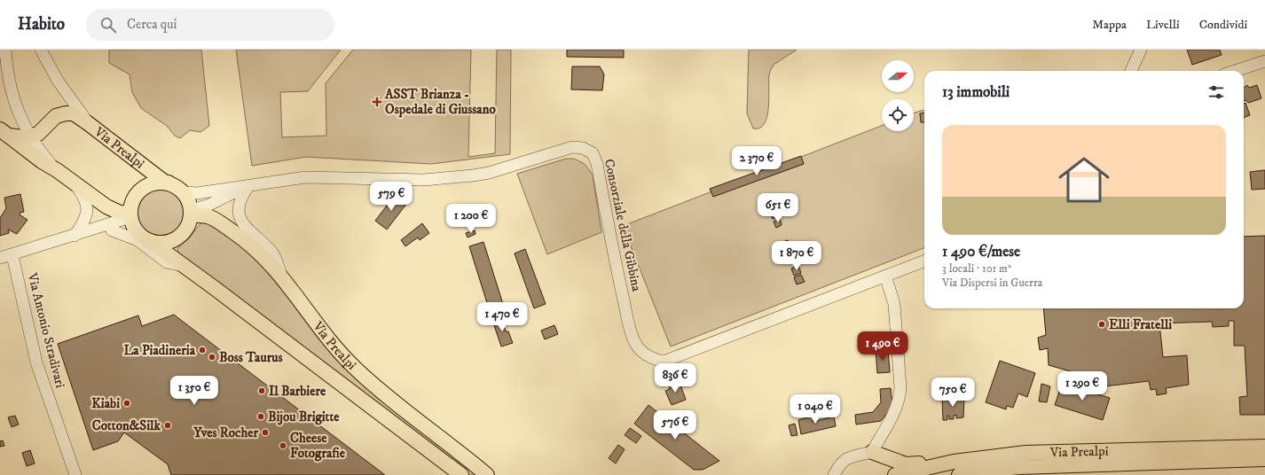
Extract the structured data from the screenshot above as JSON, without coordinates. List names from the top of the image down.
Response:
{
  "streets": {
    "main road": ["Via Prealpi"],
    "street": ["Consorziale della Gibbina", "Via Antonio Stradivari"]
  },
  "crossings": [
    ["Via Prealpi", "Consorziale della Gibbina"]
  ],
  "places": {
    "health": ["ASST Brianza - Ospedale di Giussano"],
    "other": [
      "Elli Fratelli",
      "La Piadineria",
      "Boss Taurus",
      "Il Barbiere",
      "Kiabi",
      "Bijou Brigitte",
      "Cotton&Silk",
      "Yves Rocher",
      "Cheese Fotografie"
    ]
  },
  "north": "right",
  "page": {
    "header": "Habito",
    "search": "Cerca qui",
    "nav": ["Mappa", "Livelli", "Condividi"],
    "heading": "13 immobili",
    "list": [
      {
        "name": "1 490 €/mese",
        "note": "3 locali · 101 m² · Via Dispersi in Guerra"
      }
    ],
    "price": [
      "2 370 €",
      "579 €",
      "651 €",
      "1 200 €",
      "1 870 €",
      "1 470 €",
      "1 490 €",
      "836 €",
      "1 290 €",
      "1 350 €",
      "750 €",
      "1 040 €",
      "576 €"
    ]
  }
}
